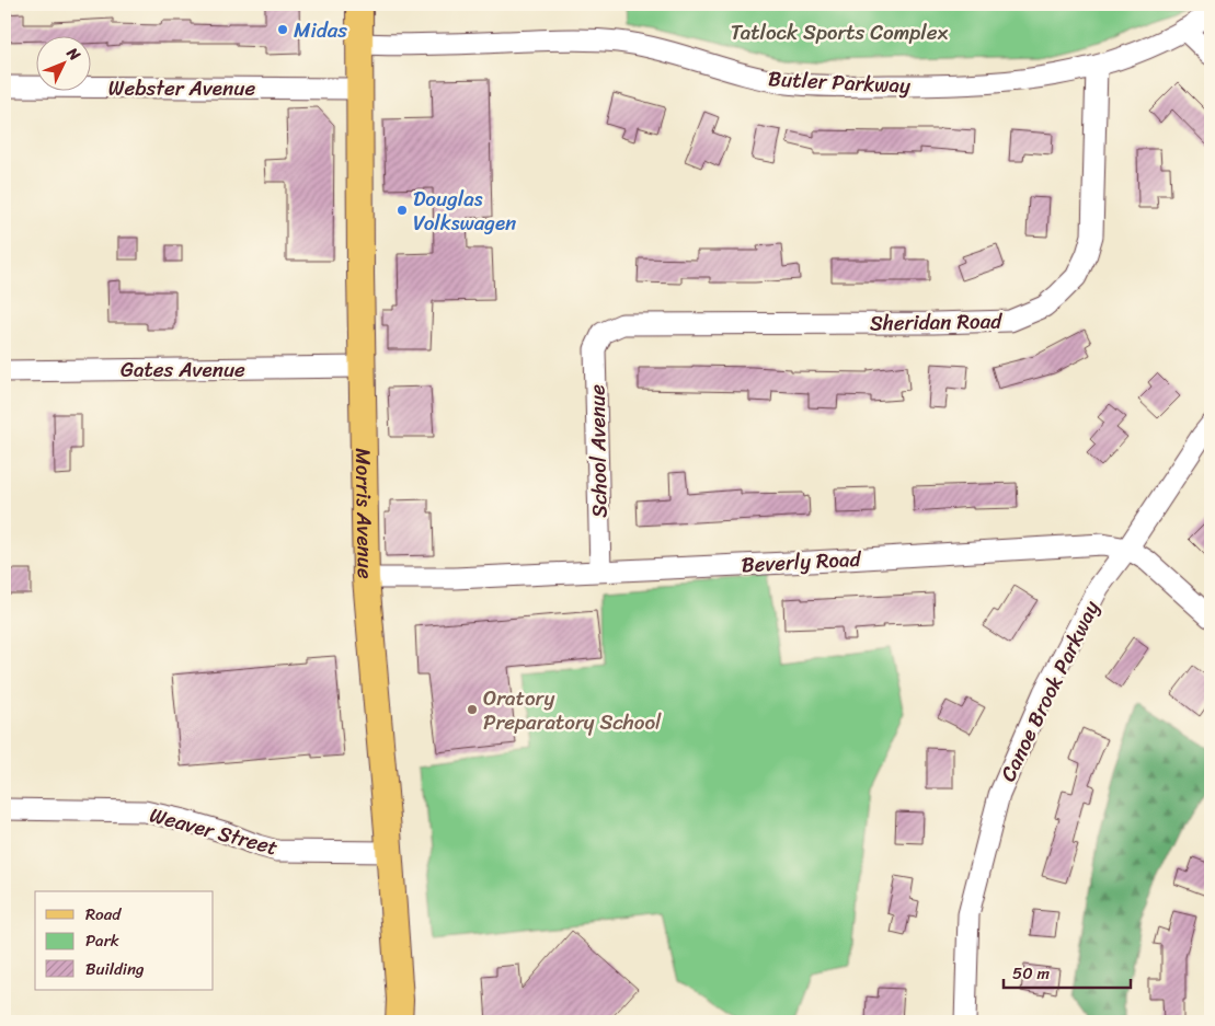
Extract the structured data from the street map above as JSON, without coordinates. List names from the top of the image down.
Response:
{
  "streets": {
    "main road": ["Morris Avenue"],
    "street": [
      "Butler Parkway",
      "Webster Avenue",
      "Sheridan Road",
      "Gates Avenue",
      "School Avenue",
      "Beverly Road",
      "Canoe Brook Parkway",
      "Weaver Street"
    ]
  },
  "crossings": [
    ["Butler Parkway", "Sheridan Road"],
    ["Butler Parkway", "Morris Avenue"],
    ["Webster Avenue", "Morris Avenue"],
    ["Sheridan Road", "School Avenue"],
    ["Gates Avenue", "Morris Avenue"],
    ["School Avenue", "Beverly Road"],
    ["Morris Avenue", "Beverly Road"],
    ["Morris Avenue", "Weaver Street"],
    ["Beverly Road", "Canoe Brook Parkway"]
  ],
  "parks": ["Tatlock Sports Complex"],
  "places": ["Midas", "Douglas Volkswagen", "Oratory Preparatory School"],
  "legend": ["Road", "Park", "Building"],
  "scale_bar": "50 m",
  "north": "top right"
}
